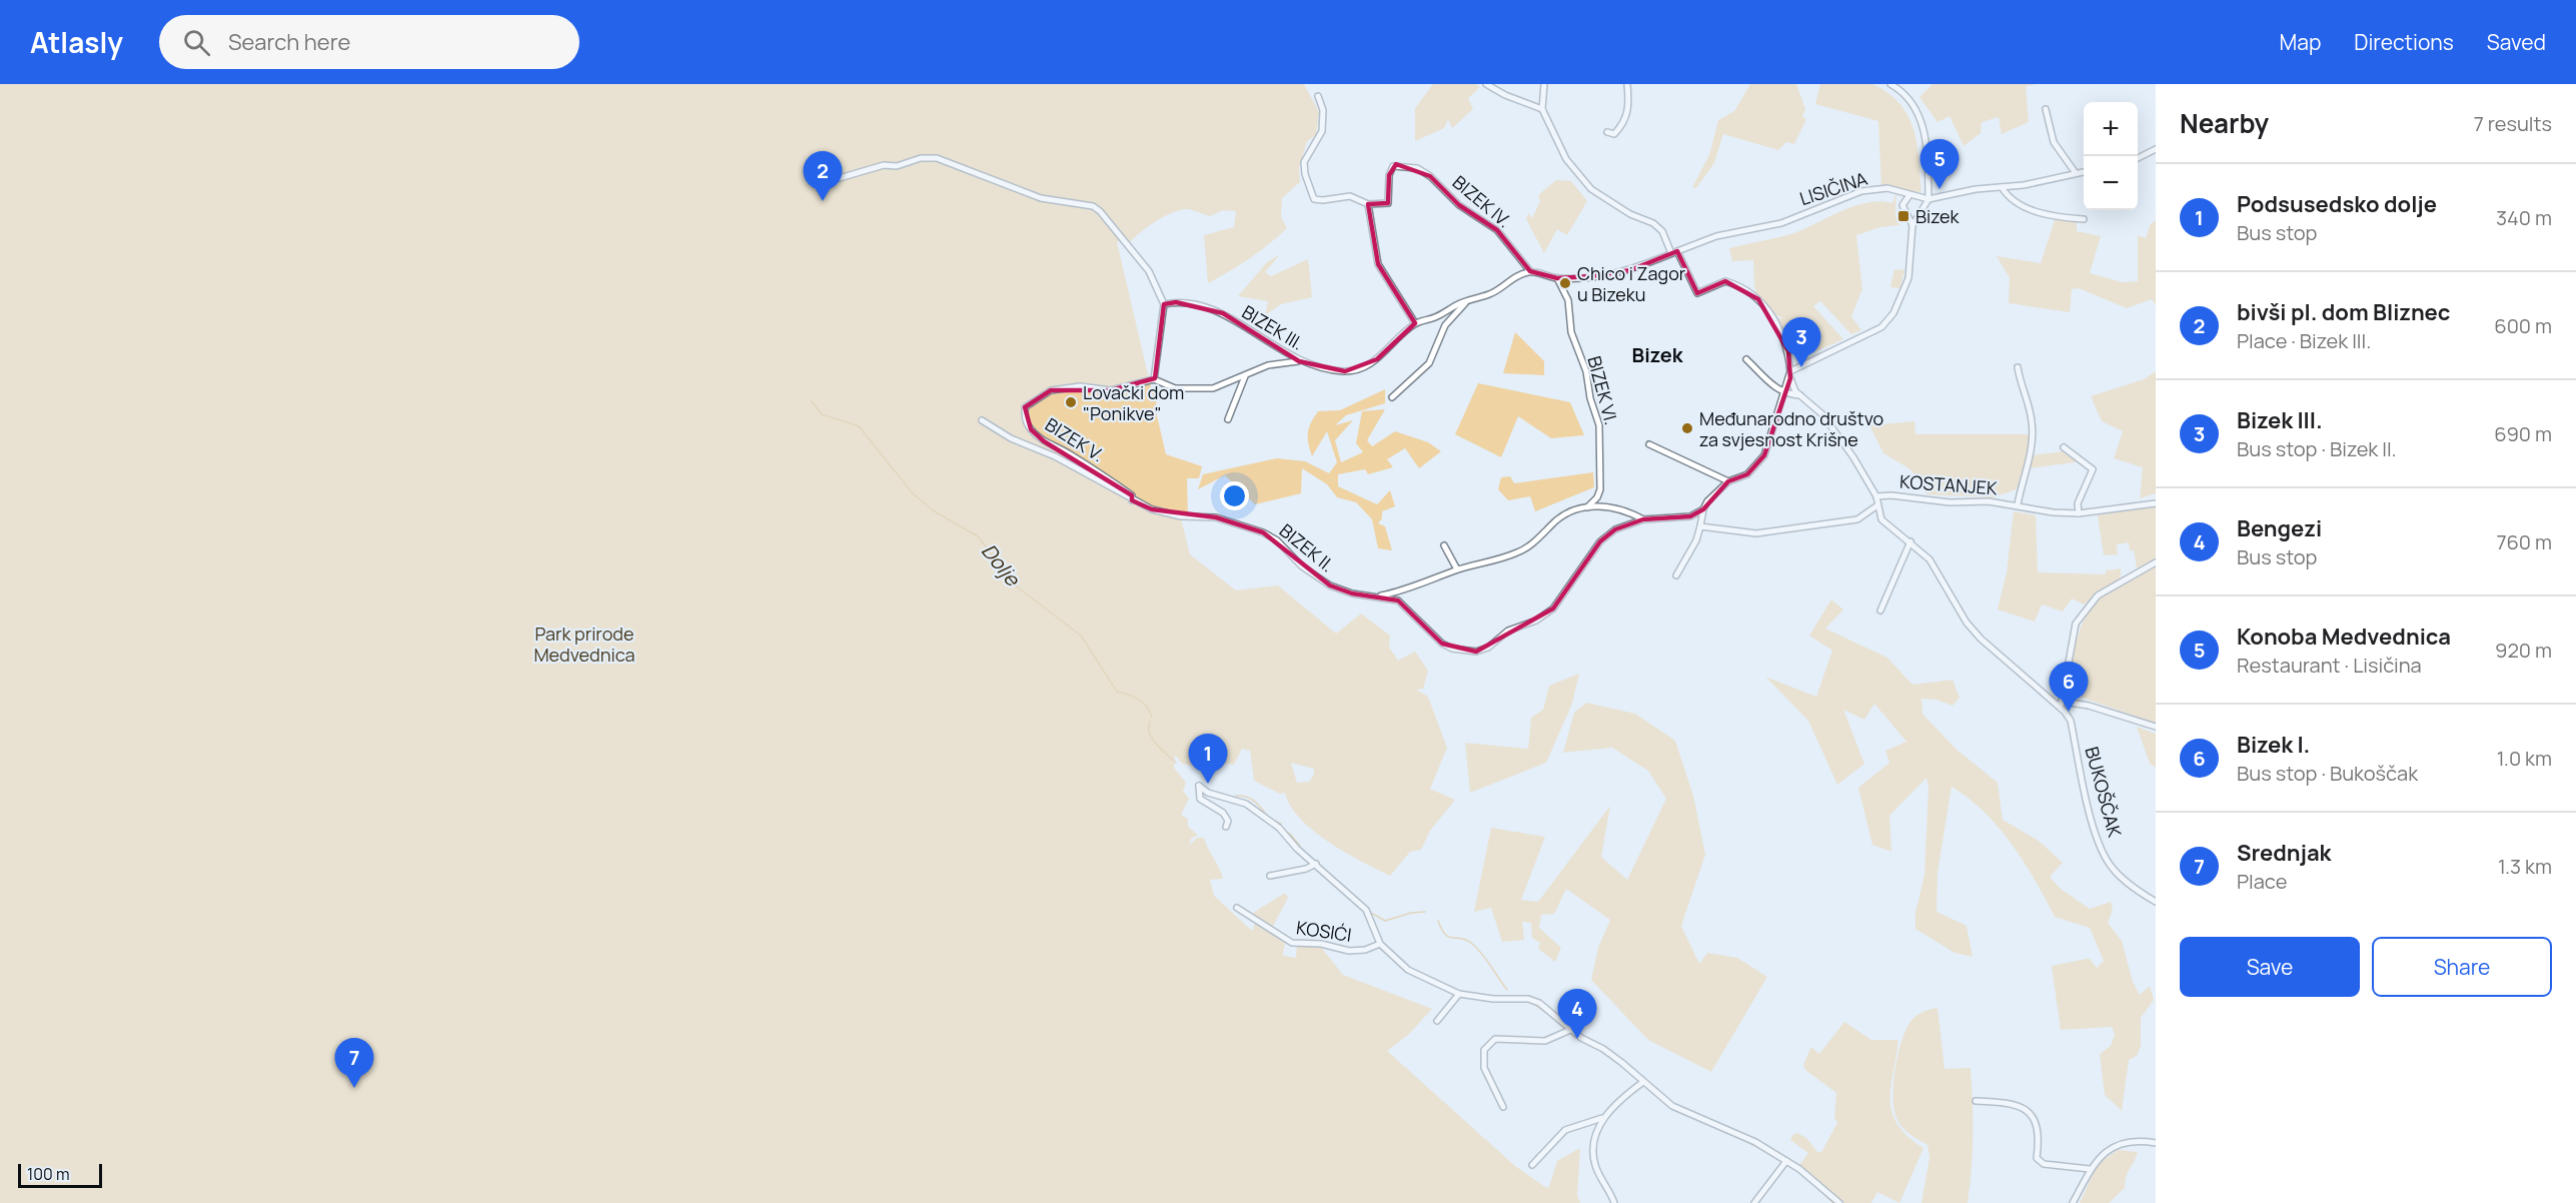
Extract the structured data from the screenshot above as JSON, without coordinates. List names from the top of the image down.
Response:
{
  "streets": {
    "street": [
      "LISIČINA",
      "BIZEK IV.",
      "BIZEK III.",
      "BIZEK VI.",
      "BIZEK V.",
      "KOSTANJEK",
      "BIZEK II.",
      "BUKOŠČAK",
      "KOSIĆI"
    ]
  },
  "crossings": [
    ["BIZEK IV.", "BIZEK III."],
    ["BIZEK V.", "BIZEK II."]
  ],
  "districts": ["Bizek"],
  "water": ["Dolje"],
  "parks": ["Park prirode Medvednica"],
  "places": {
    "transit": ["Bizek"],
    "other": ["Chico i Zagor u Bizeku", "Lovački dom \"Ponikve\"", "Međunarodno društvo za svjesnost Krišne"]
  },
  "scale_bar": "100 m",
  "page": {
    "header": "Atlasly",
    "search": "Search here",
    "nav": ["Map", "Directions", "Saved"],
    "heading": ["Nearby", "7 results"],
    "map_buttons": ["+", "−"],
    "pins": [
      "5",
      "2",
      "3",
      "6",
      "1",
      "4",
      "7"
    ],
    "list": [
      {
        "mark": "1",
        "name": "Podsusedsko dolje",
        "note": "Bus stop",
        "value": "340 m"
      },
      {
        "mark": "2",
        "name": "bivši pl. dom Bliznec",
        "note": "Place · Bizek III.",
        "value": "600 m"
      },
      {
        "mark": "3",
        "name": "Bizek III.",
        "note": "Bus stop · Bizek II.",
        "value": "690 m"
      },
      {
        "mark": "4",
        "name": "Bengezi",
        "note": "Bus stop",
        "value": "760 m"
      },
      {
        "mark": "5",
        "name": "Konoba Medvednica",
        "note": "Restaurant · Lisičina",
        "value": "920 m"
      },
      {
        "mark": "6",
        "name": "Bizek I.",
        "note": "Bus stop · Bukoščak",
        "value": "1.0 km"
      },
      {
        "mark": "7",
        "name": "Srednjak",
        "note": "Place",
        "value": "1.3 km"
      }
    ],
    "buttons": ["Save", "Share"],
    "scale": "100 m"
  }
}
